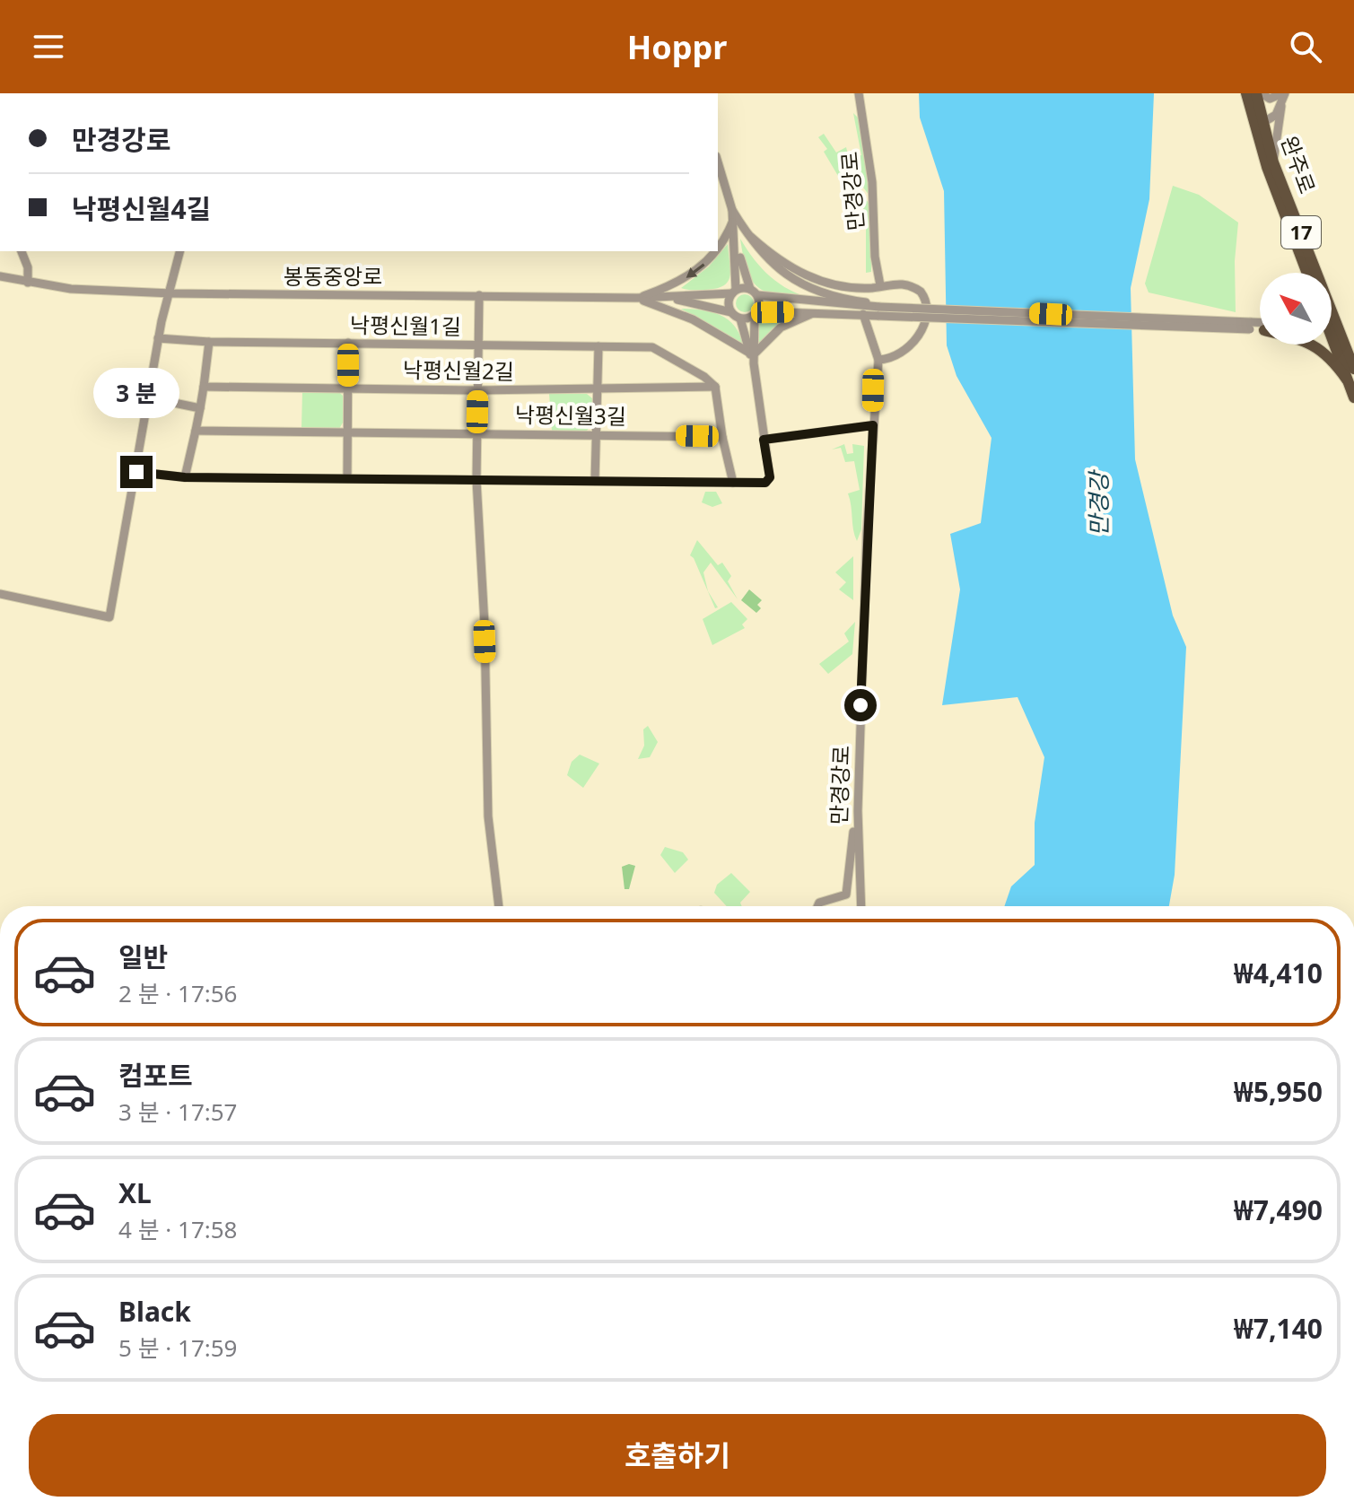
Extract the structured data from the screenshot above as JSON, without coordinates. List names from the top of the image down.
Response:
{
  "streets": {
    "main road": ["완주로", "17"],
    "street": [
      "만경강로",
      "봉동중앙로",
      "낙평신월1길",
      "낙평신월2길",
      "낙평신월3길"
    ]
  },
  "crossings": [
    ["만경강로", "봉동중앙로"],
    ["낙평신월1길", "낙평신월2길"]
  ],
  "water": ["만경강"],
  "north": "top left",
  "page": {
    "header": "Hoppr",
    "banner": ["만경강로", "낙평신월4길"],
    "bubble": "3 분",
    "list": [
      {
        "name": "일반",
        "note": "2 분 · 17:56",
        "value": "₩4,410"
      },
      {
        "name": "컴포트",
        "note": "3 분 · 17:57",
        "value": "₩5,950"
      },
      {
        "name": "XL",
        "note": "4 분 · 17:58",
        "value": "₩7,490"
      },
      {
        "name": "Black",
        "note": "5 분 · 17:59",
        "value": "₩7,140"
      }
    ],
    "buttons": "호출하기"
  }
}
